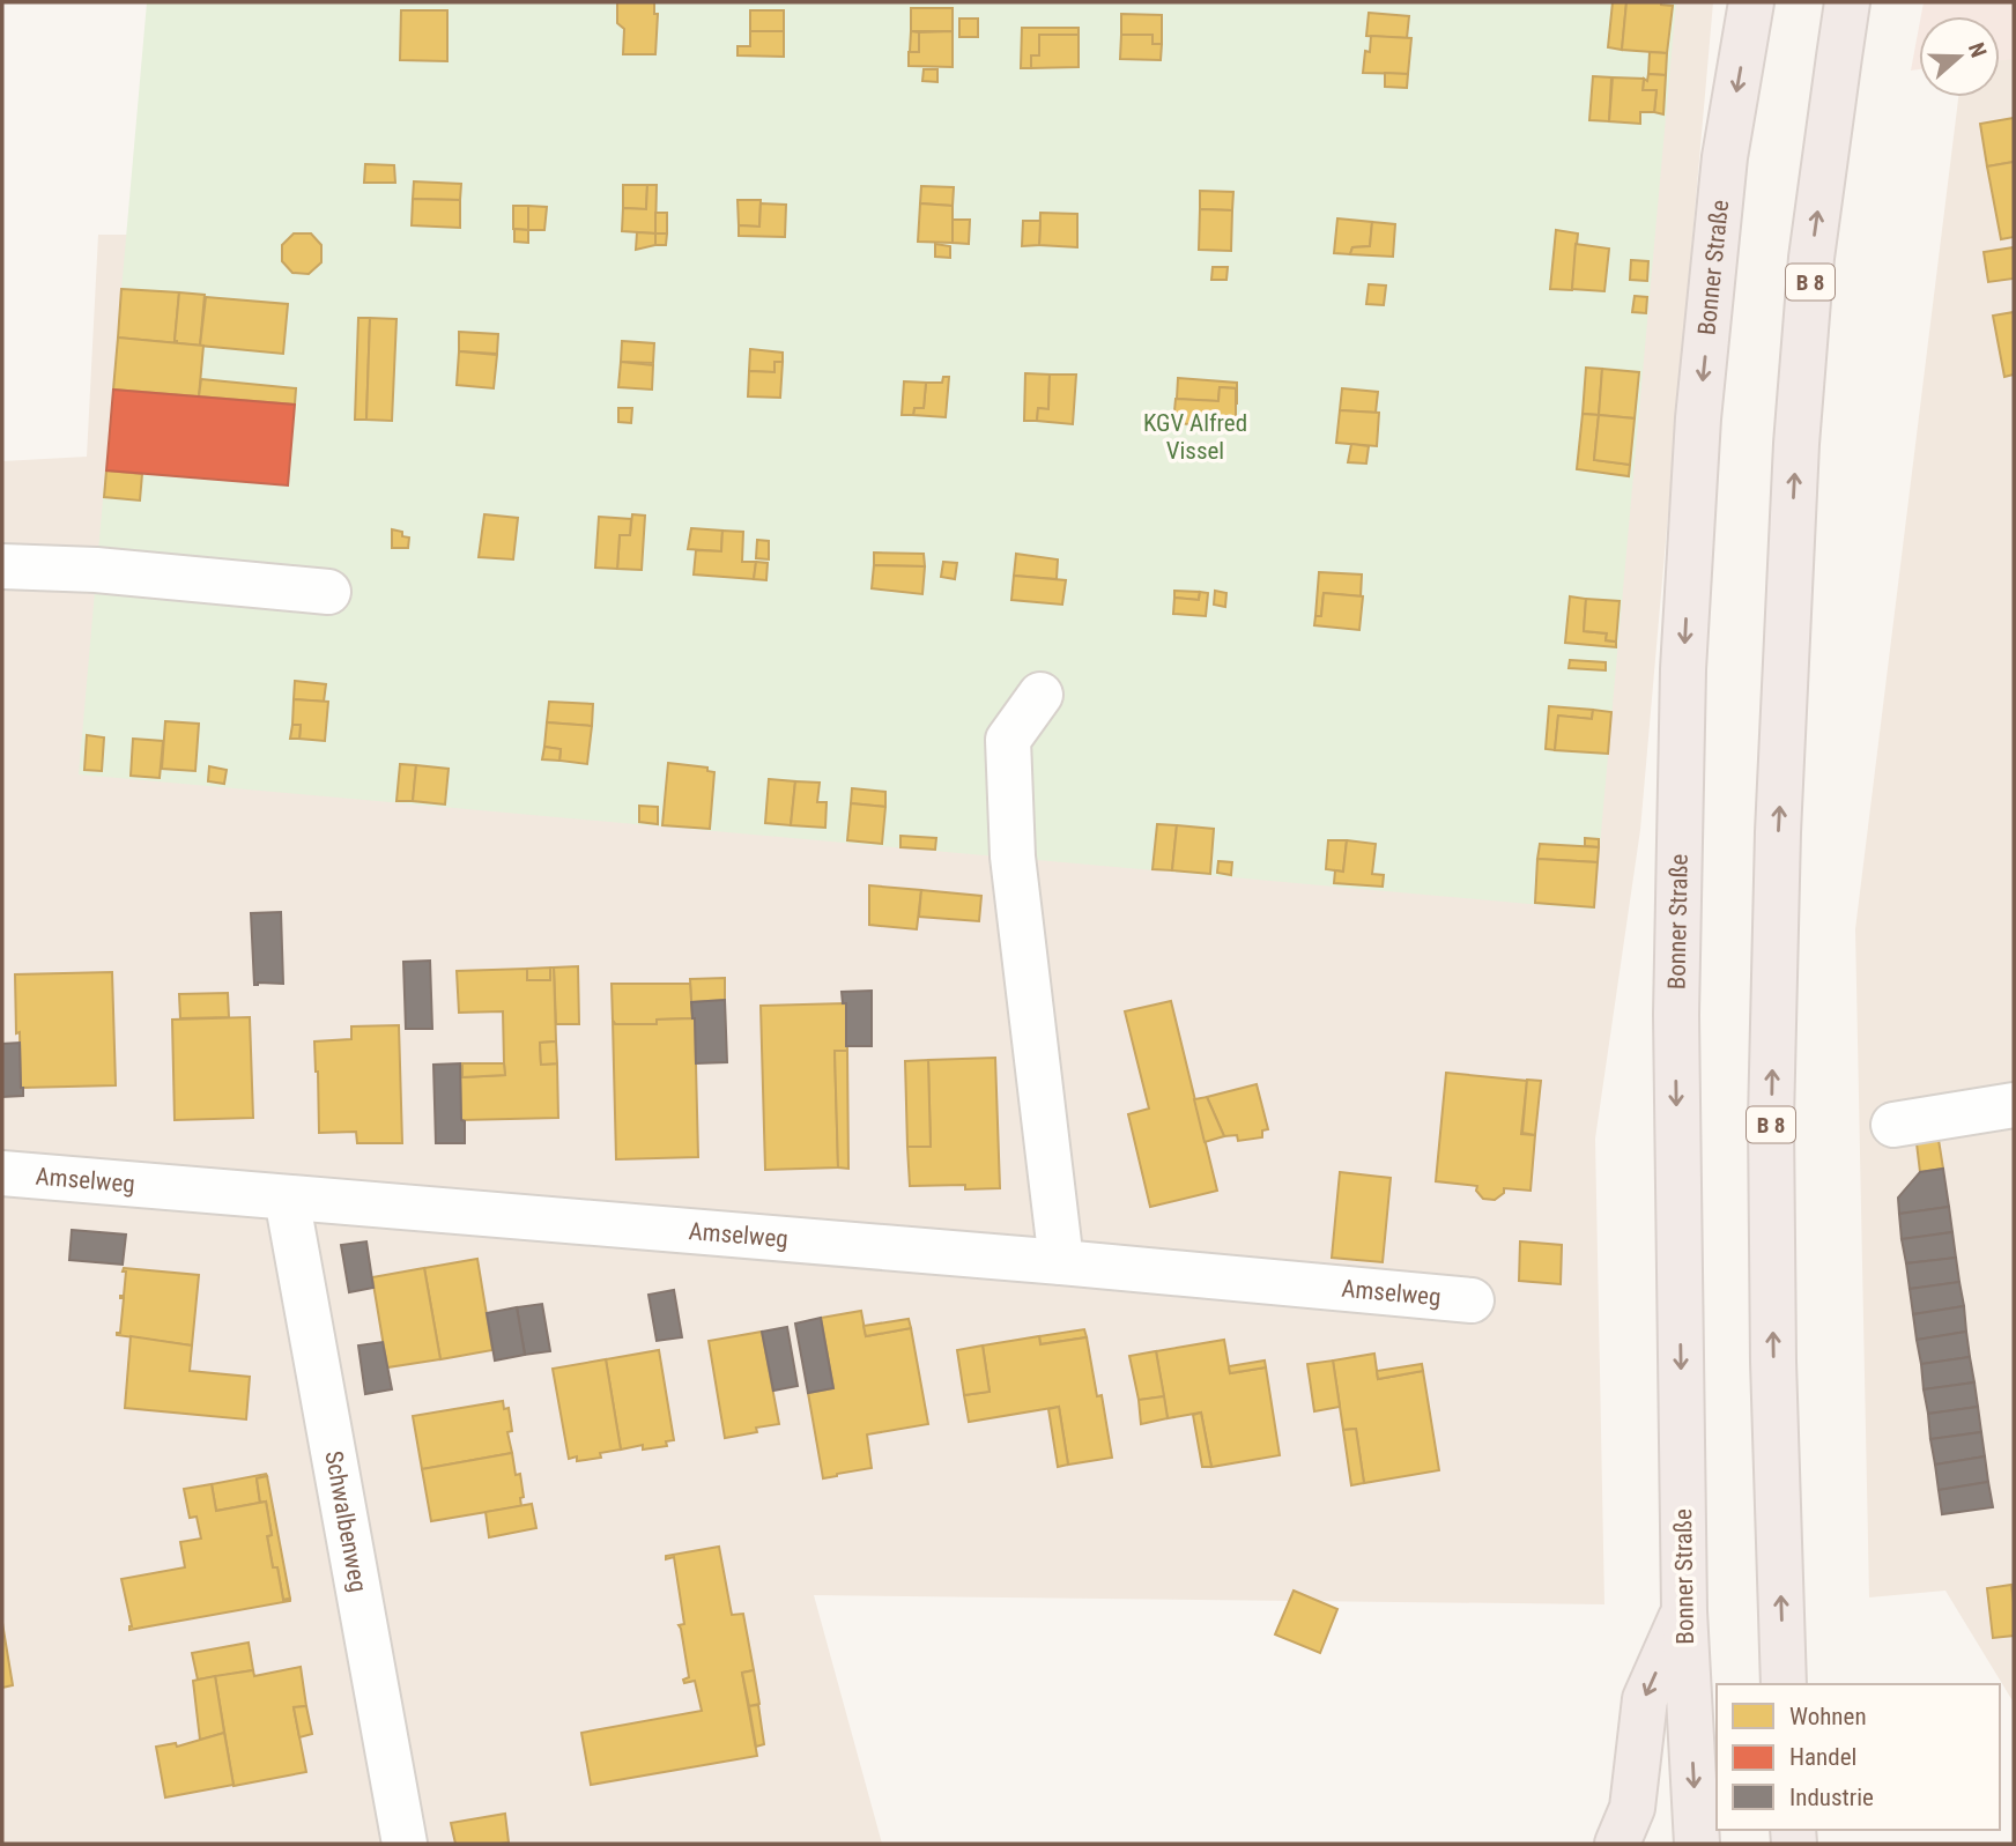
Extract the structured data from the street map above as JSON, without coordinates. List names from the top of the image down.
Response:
{
  "streets": {
    "highway": ["Bonner Straße", "B 8"],
    "street": ["Amselweg", "Schwalbenweg"]
  },
  "crossings": [
    ["Amselweg", "Schwalbenweg"]
  ],
  "parks": ["KGV Alfred Vissel"],
  "legend": ["Wohnen", "Handel", "Industrie"],
  "north": "right"
}
